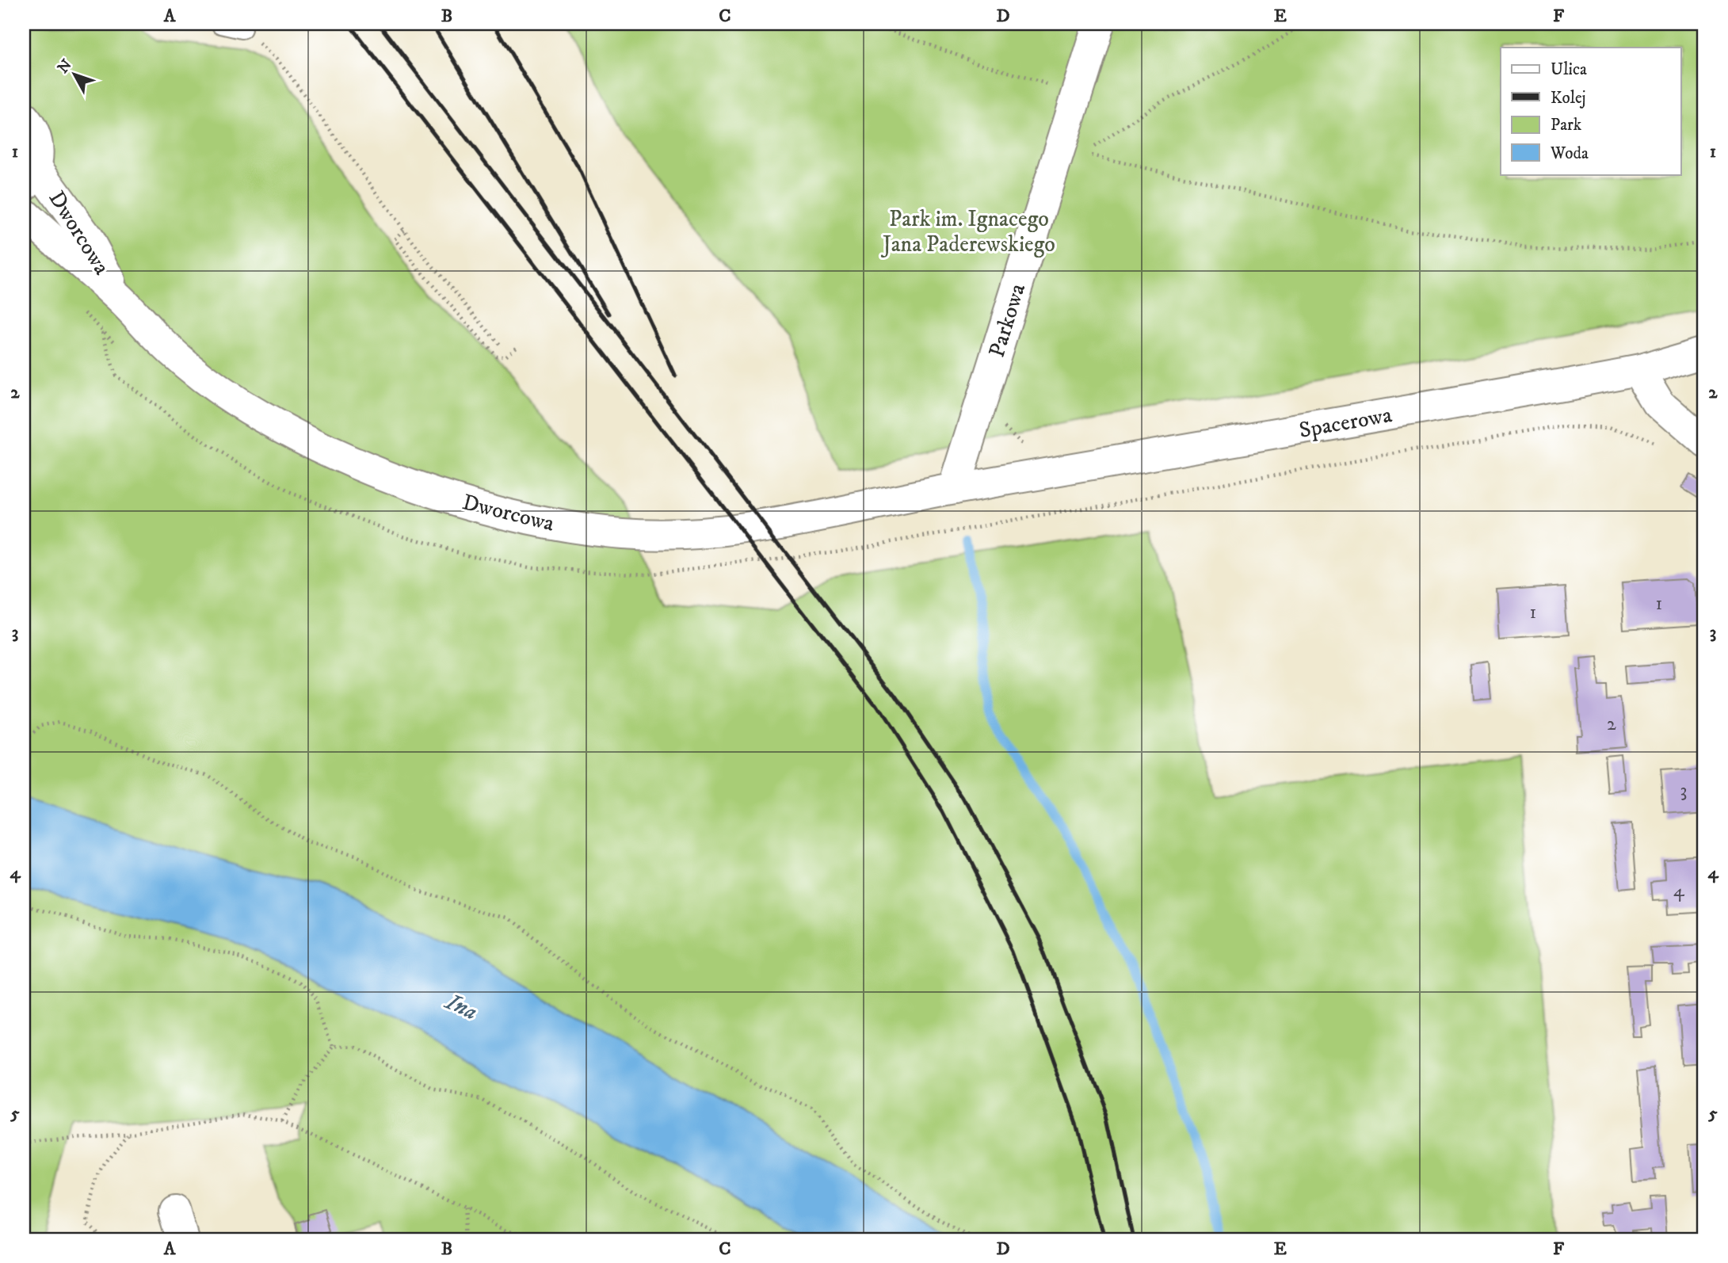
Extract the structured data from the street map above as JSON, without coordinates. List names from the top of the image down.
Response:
{
  "streets": {
    "street": ["Dworcowa", "Parkowa", "Spacerowa"]
  },
  "crossings": [
    ["Dworcowa", "Parkowa"],
    ["Dworcowa", "Spacerowa"],
    ["Parkowa", "Spacerowa"]
  ],
  "water": ["Ina"],
  "parks": ["Park im. Ignacego Jana Paderewskiego"],
  "house_numbers": [
    "1",
    "1",
    "2",
    "3",
    "4"
  ],
  "legend": [
    "Ulica",
    "Kolej",
    "Park",
    "Woda"
  ],
  "north": "top left",
  "grid": {
    "columns": [
      "A",
      "B",
      "C",
      "D",
      "E",
      "F"
    ],
    "rows": [
      "1",
      "2",
      "3",
      "4",
      "5"
    ]
  }
}
